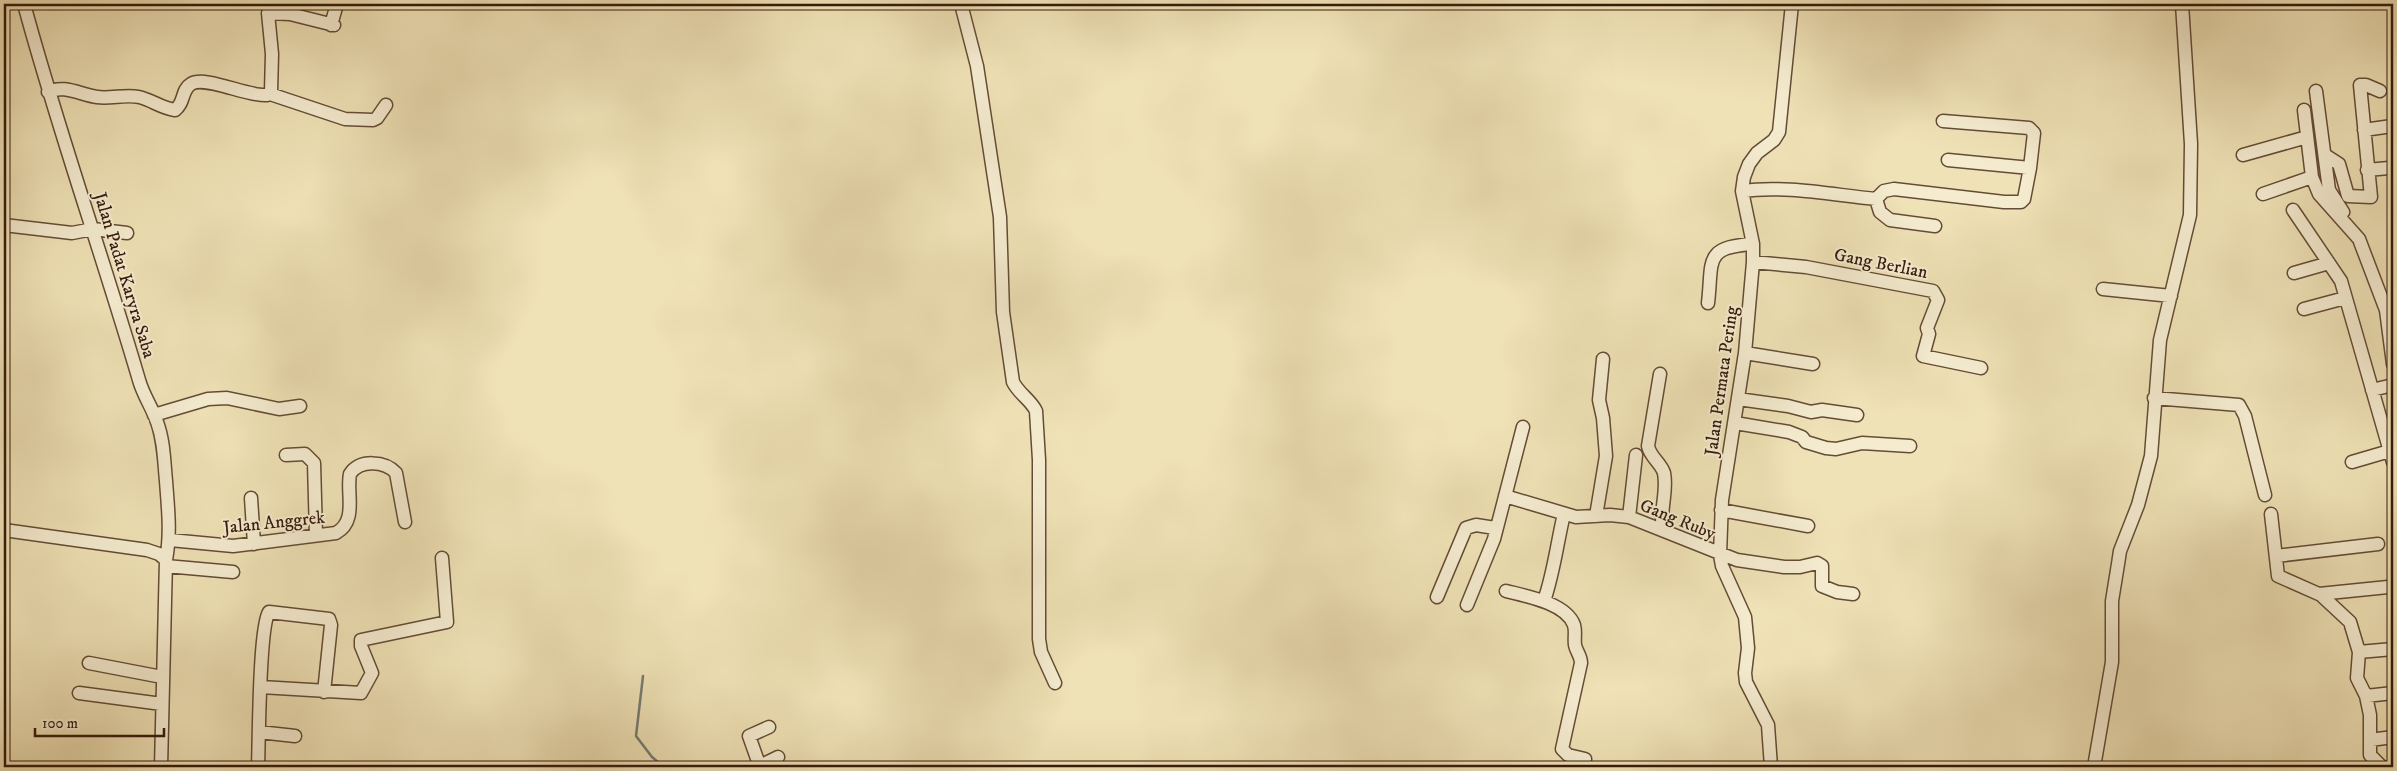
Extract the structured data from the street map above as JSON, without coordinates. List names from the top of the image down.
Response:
{
  "streets": {
    "street": [
      "Gang Berlian",
      "Jalan Padat Karyra Saba",
      "Jalan Permata Pering",
      "Gang Ruby",
      "Jalan Anggrek"
    ]
  },
  "crossings": [
    ["Gang Berlian", "Jalan Permata Pering"],
    ["Jalan Padat Karyra Saba", "Jalan Anggrek"],
    ["Jalan Permata Pering", "Gang Ruby"]
  ],
  "scale_bar": "100 m"
}
